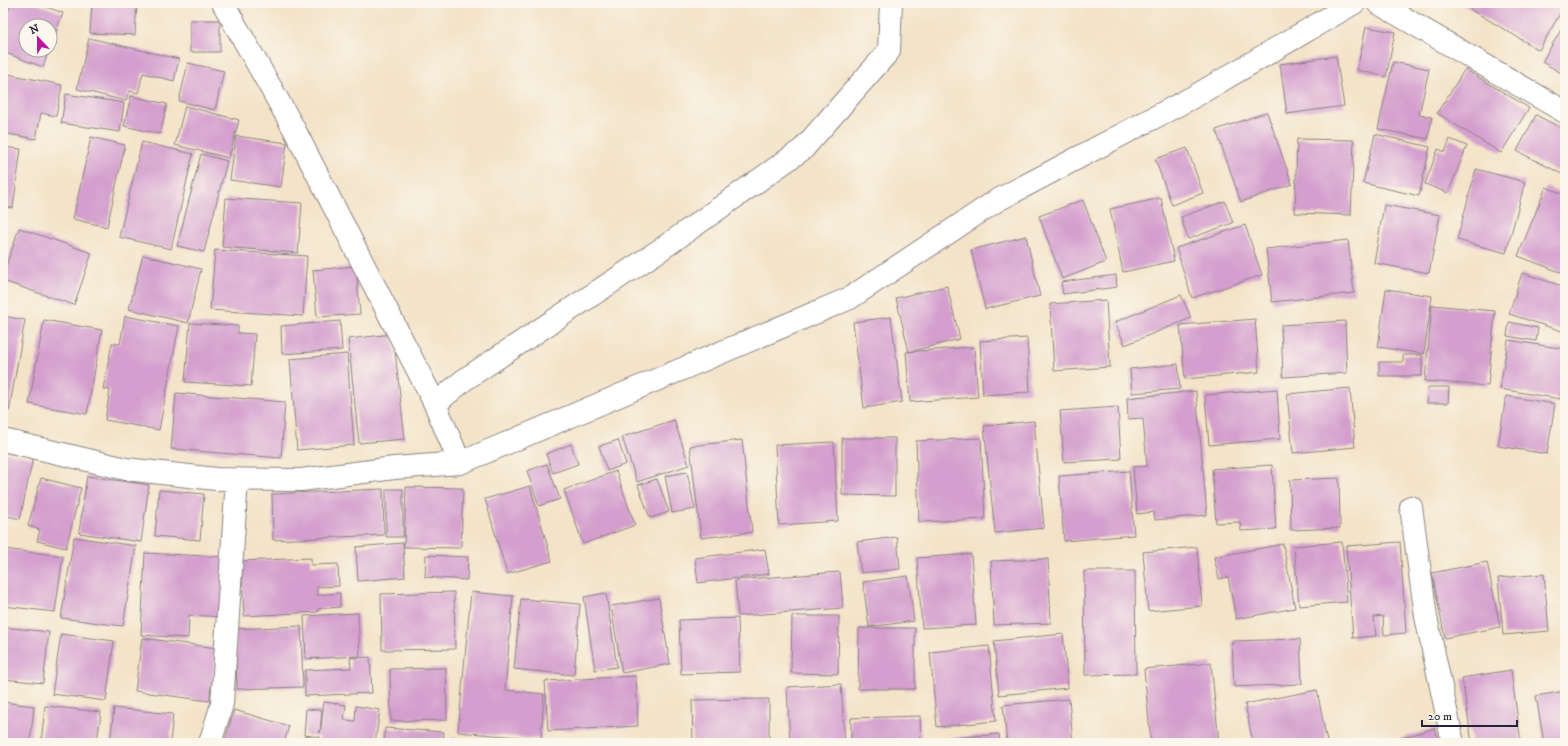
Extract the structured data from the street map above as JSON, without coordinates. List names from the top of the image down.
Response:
{
  "scale_bar": "20 m",
  "north": "top"
}
